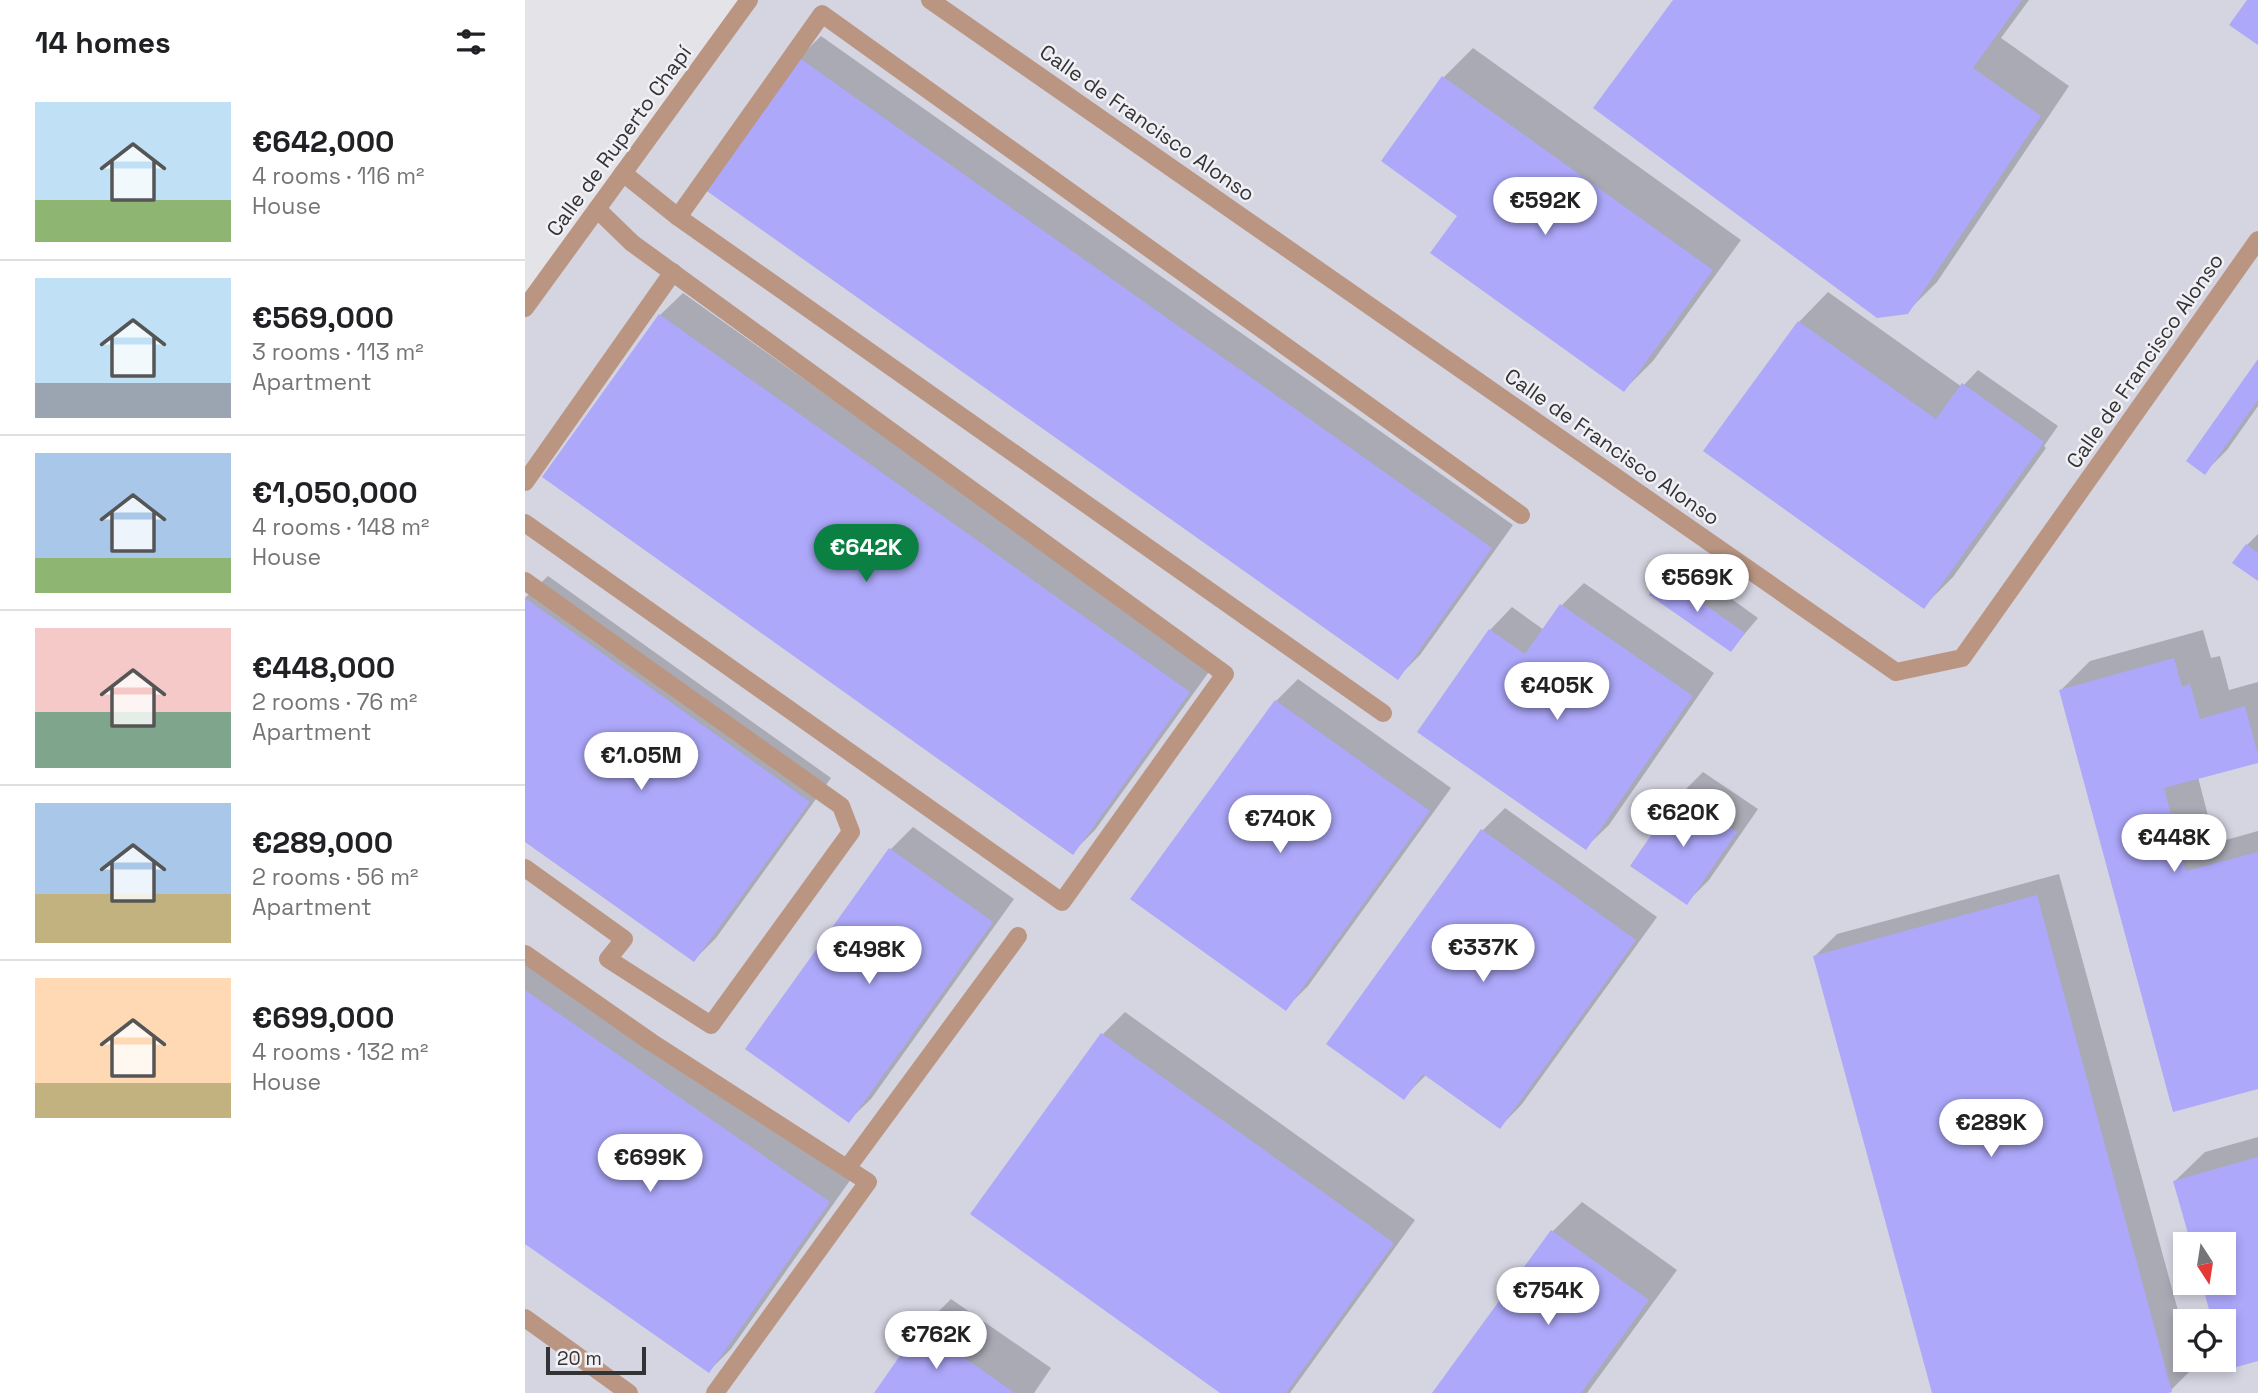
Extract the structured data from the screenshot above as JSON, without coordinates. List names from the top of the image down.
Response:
{
  "streets": {
    "street": ["Calle de Francisco Alonso", "Calle de Ruperto Chapí"]
  },
  "scale_bar": "20 m",
  "north": "bottom",
  "page": {
    "heading": "14 homes",
    "list": [
      {
        "name": "€642,000",
        "note": "4 rooms · 116 m² · House"
      },
      {
        "name": "€569,000",
        "note": "3 rooms · 113 m² · Apartment"
      },
      {
        "name": "€1,050,000",
        "note": "4 rooms · 148 m² · House"
      },
      {
        "name": "€448,000",
        "note": "2 rooms · 76 m² · Apartment"
      },
      {
        "name": "€289,000",
        "note": "2 rooms · 56 m² · Apartment"
      },
      {
        "name": "€699,000",
        "note": "4 rooms · 132 m² · House"
      }
    ],
    "price": [
      "€592K",
      "€642K",
      "€569K",
      "€405K",
      "€1.05M",
      "€620K",
      "€740K",
      "€448K",
      "€337K",
      "€498K",
      "€289K",
      "€699K",
      "€754K",
      "€762K"
    ],
    "scale": "20 m"
  }
}
